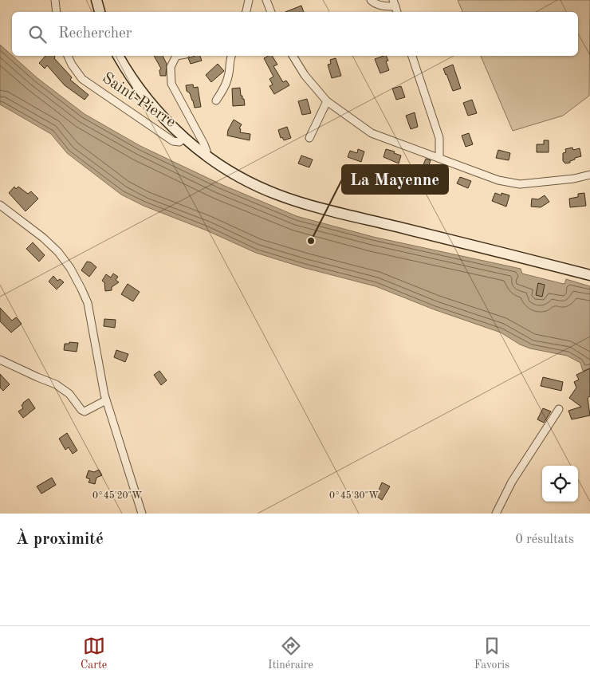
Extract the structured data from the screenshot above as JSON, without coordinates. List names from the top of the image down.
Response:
{
  "streets": {
    "street": ["Saint-Pierre"]
  },
  "places": ["La Mayenne"],
  "page": {
    "search": "Rechercher",
    "heading": ["À proximité", "0 résultats"],
    "nav": ["Carte", "Itinéraire", "Favoris"]
  },
  "coordinates": ["0°45'20\"W", "0°45'30\"W"]
}
